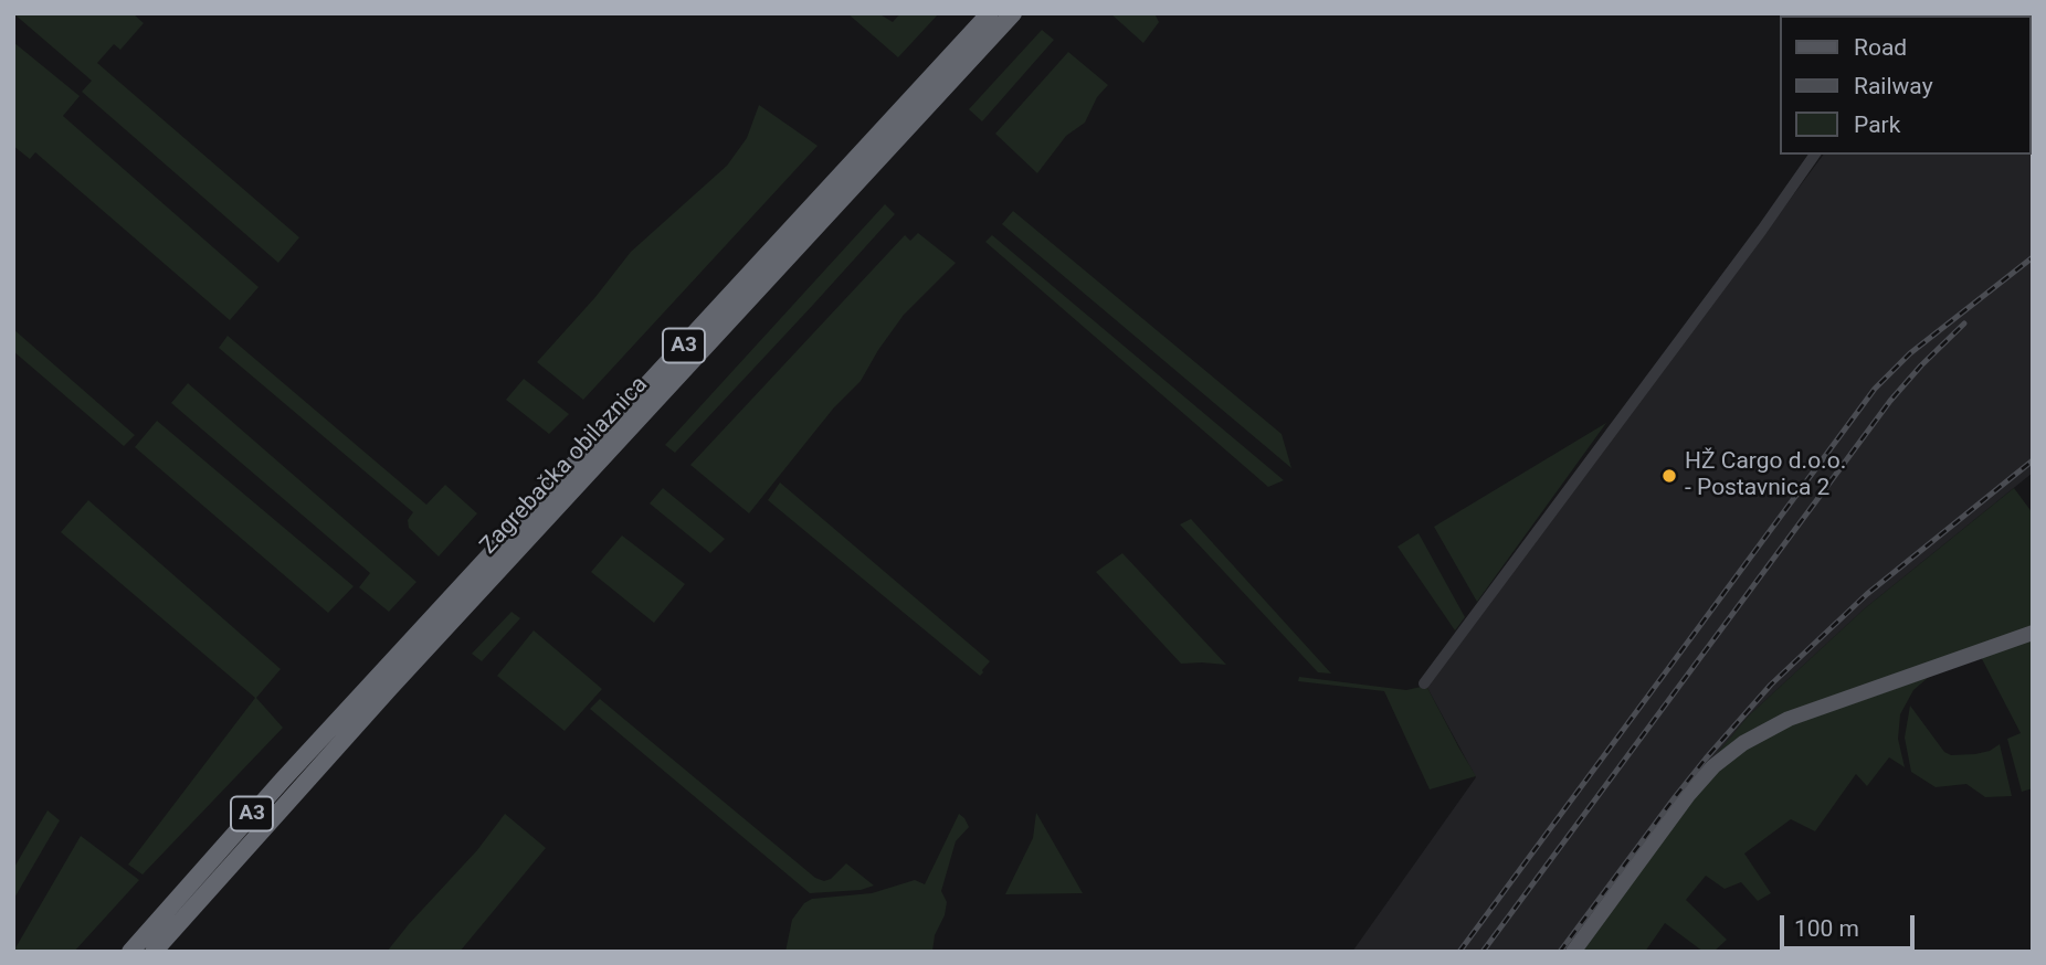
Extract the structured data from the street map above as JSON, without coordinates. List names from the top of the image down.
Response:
{
  "streets": {
    "highway": ["A3", "Zagrebačka obilaznica"]
  },
  "places": ["HŽ Cargo d.o.o. - Postavnica 2"],
  "legend": ["Road", "Railway", "Park"],
  "scale_bar": "100 m"
}
